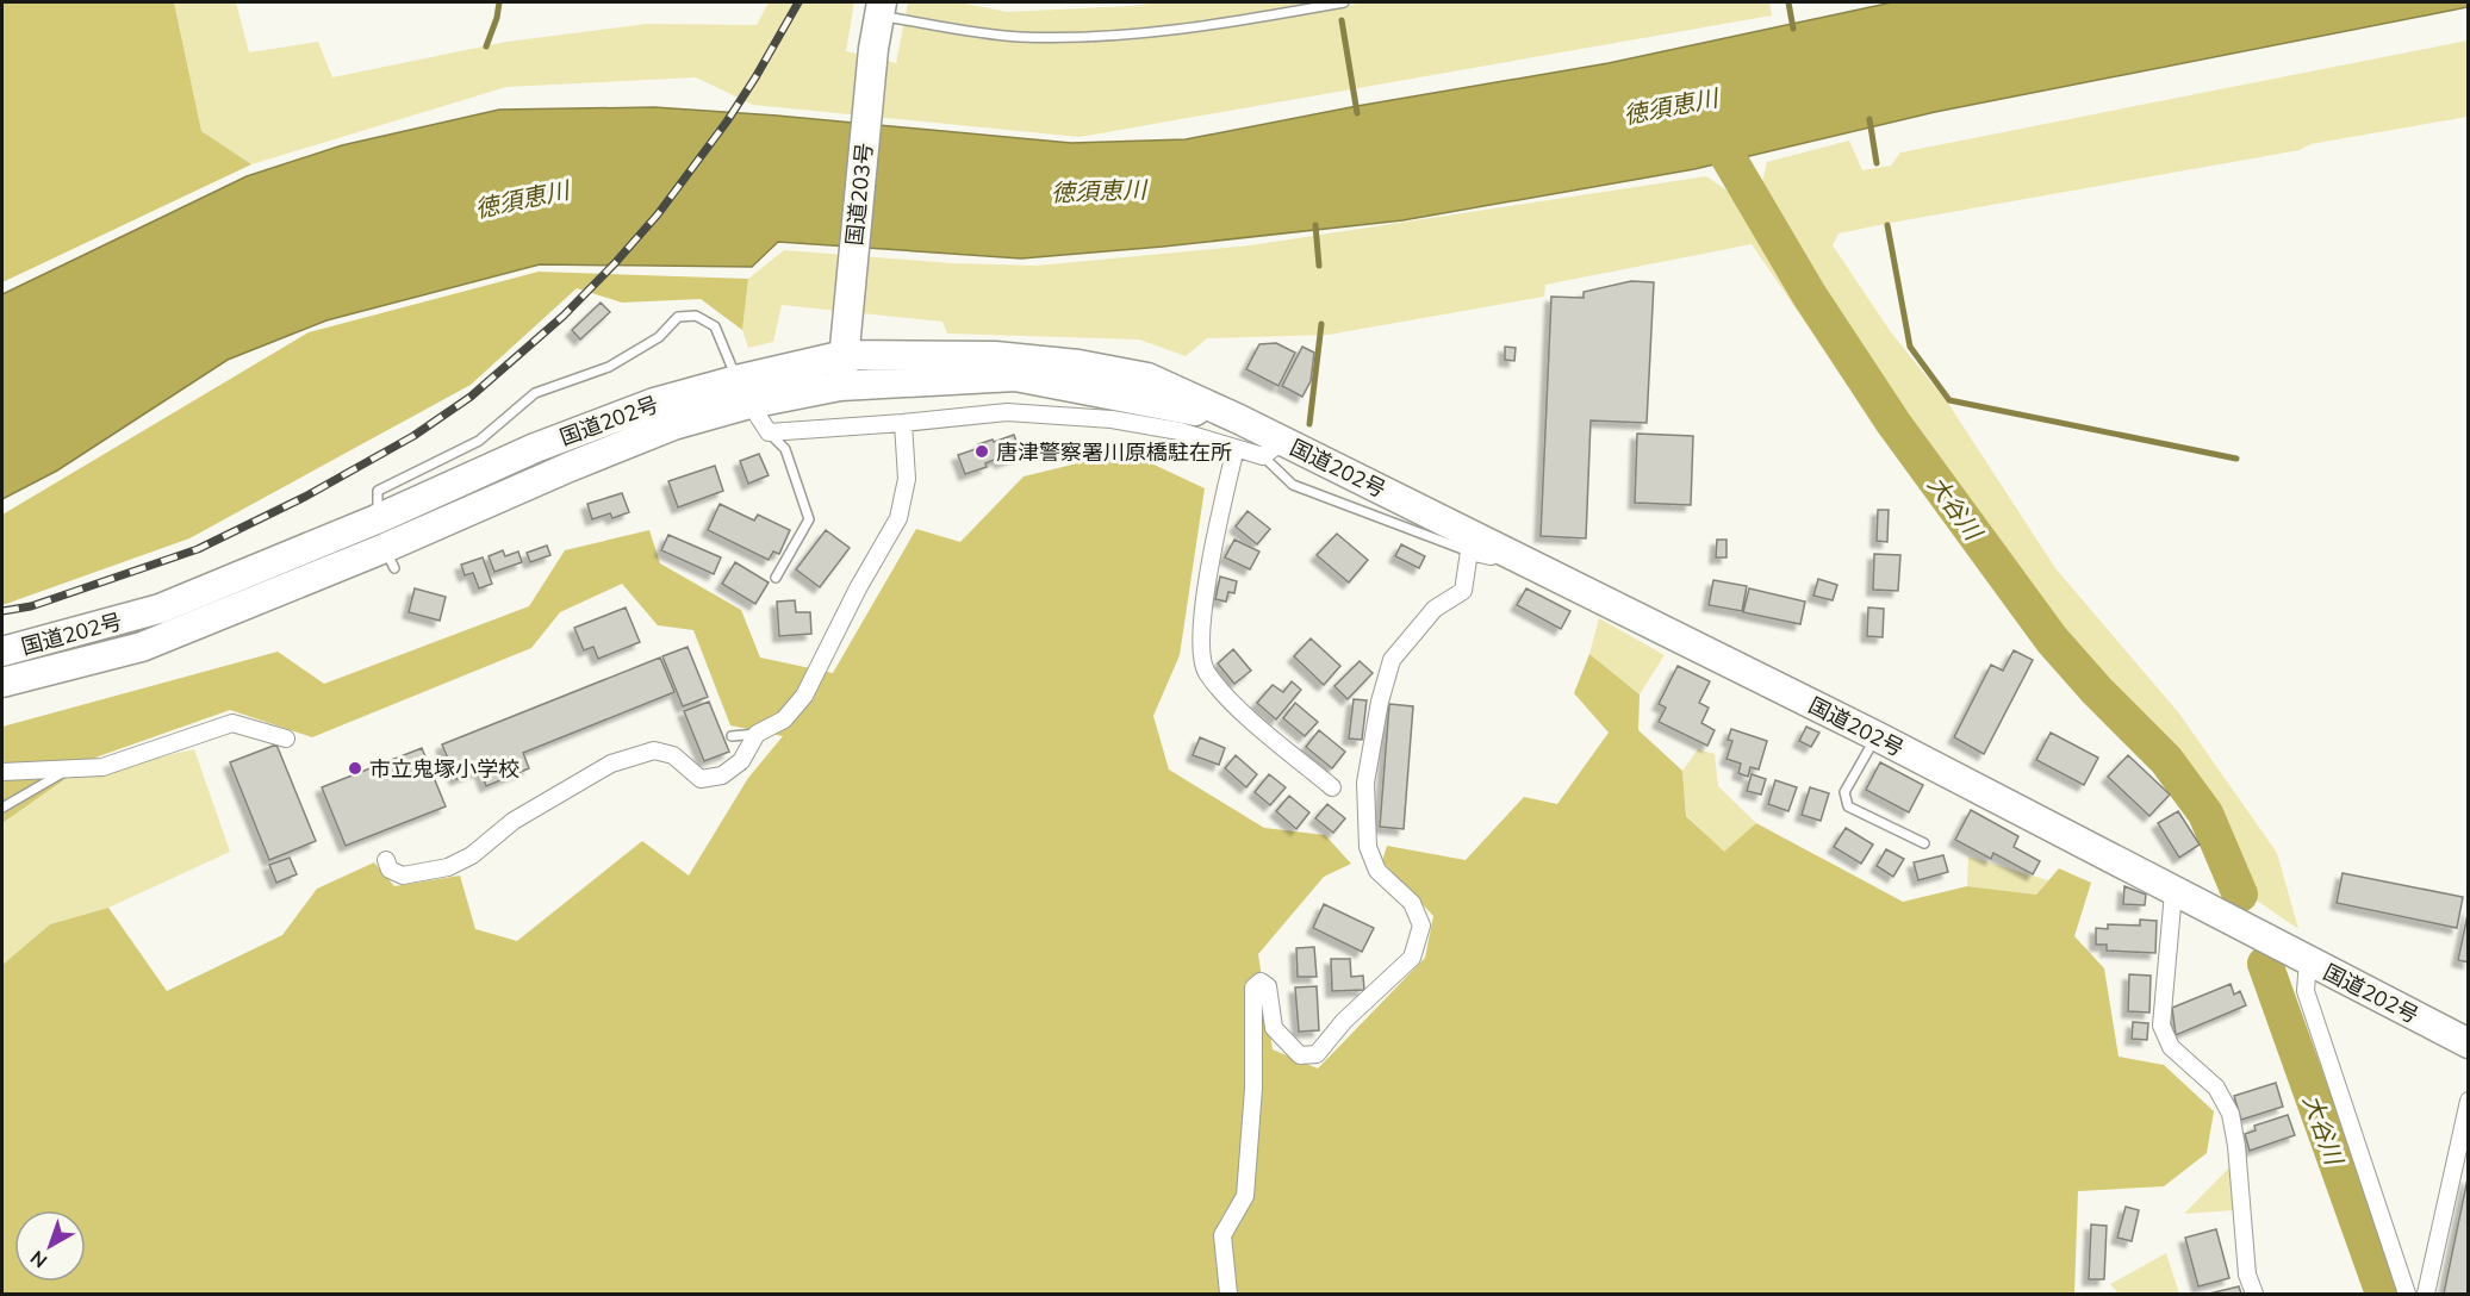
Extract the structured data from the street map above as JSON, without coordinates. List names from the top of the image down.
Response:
{
  "streets": {
    "highway": ["国道203号", "国道202号"]
  },
  "crossings": [
    ["国道203号", "国道202号"]
  ],
  "water": ["徳須恵川", "大谷川"],
  "places": ["唐津警察署川原橋駐在所", "市立鬼塚小学校"],
  "north": "bottom left"
}
